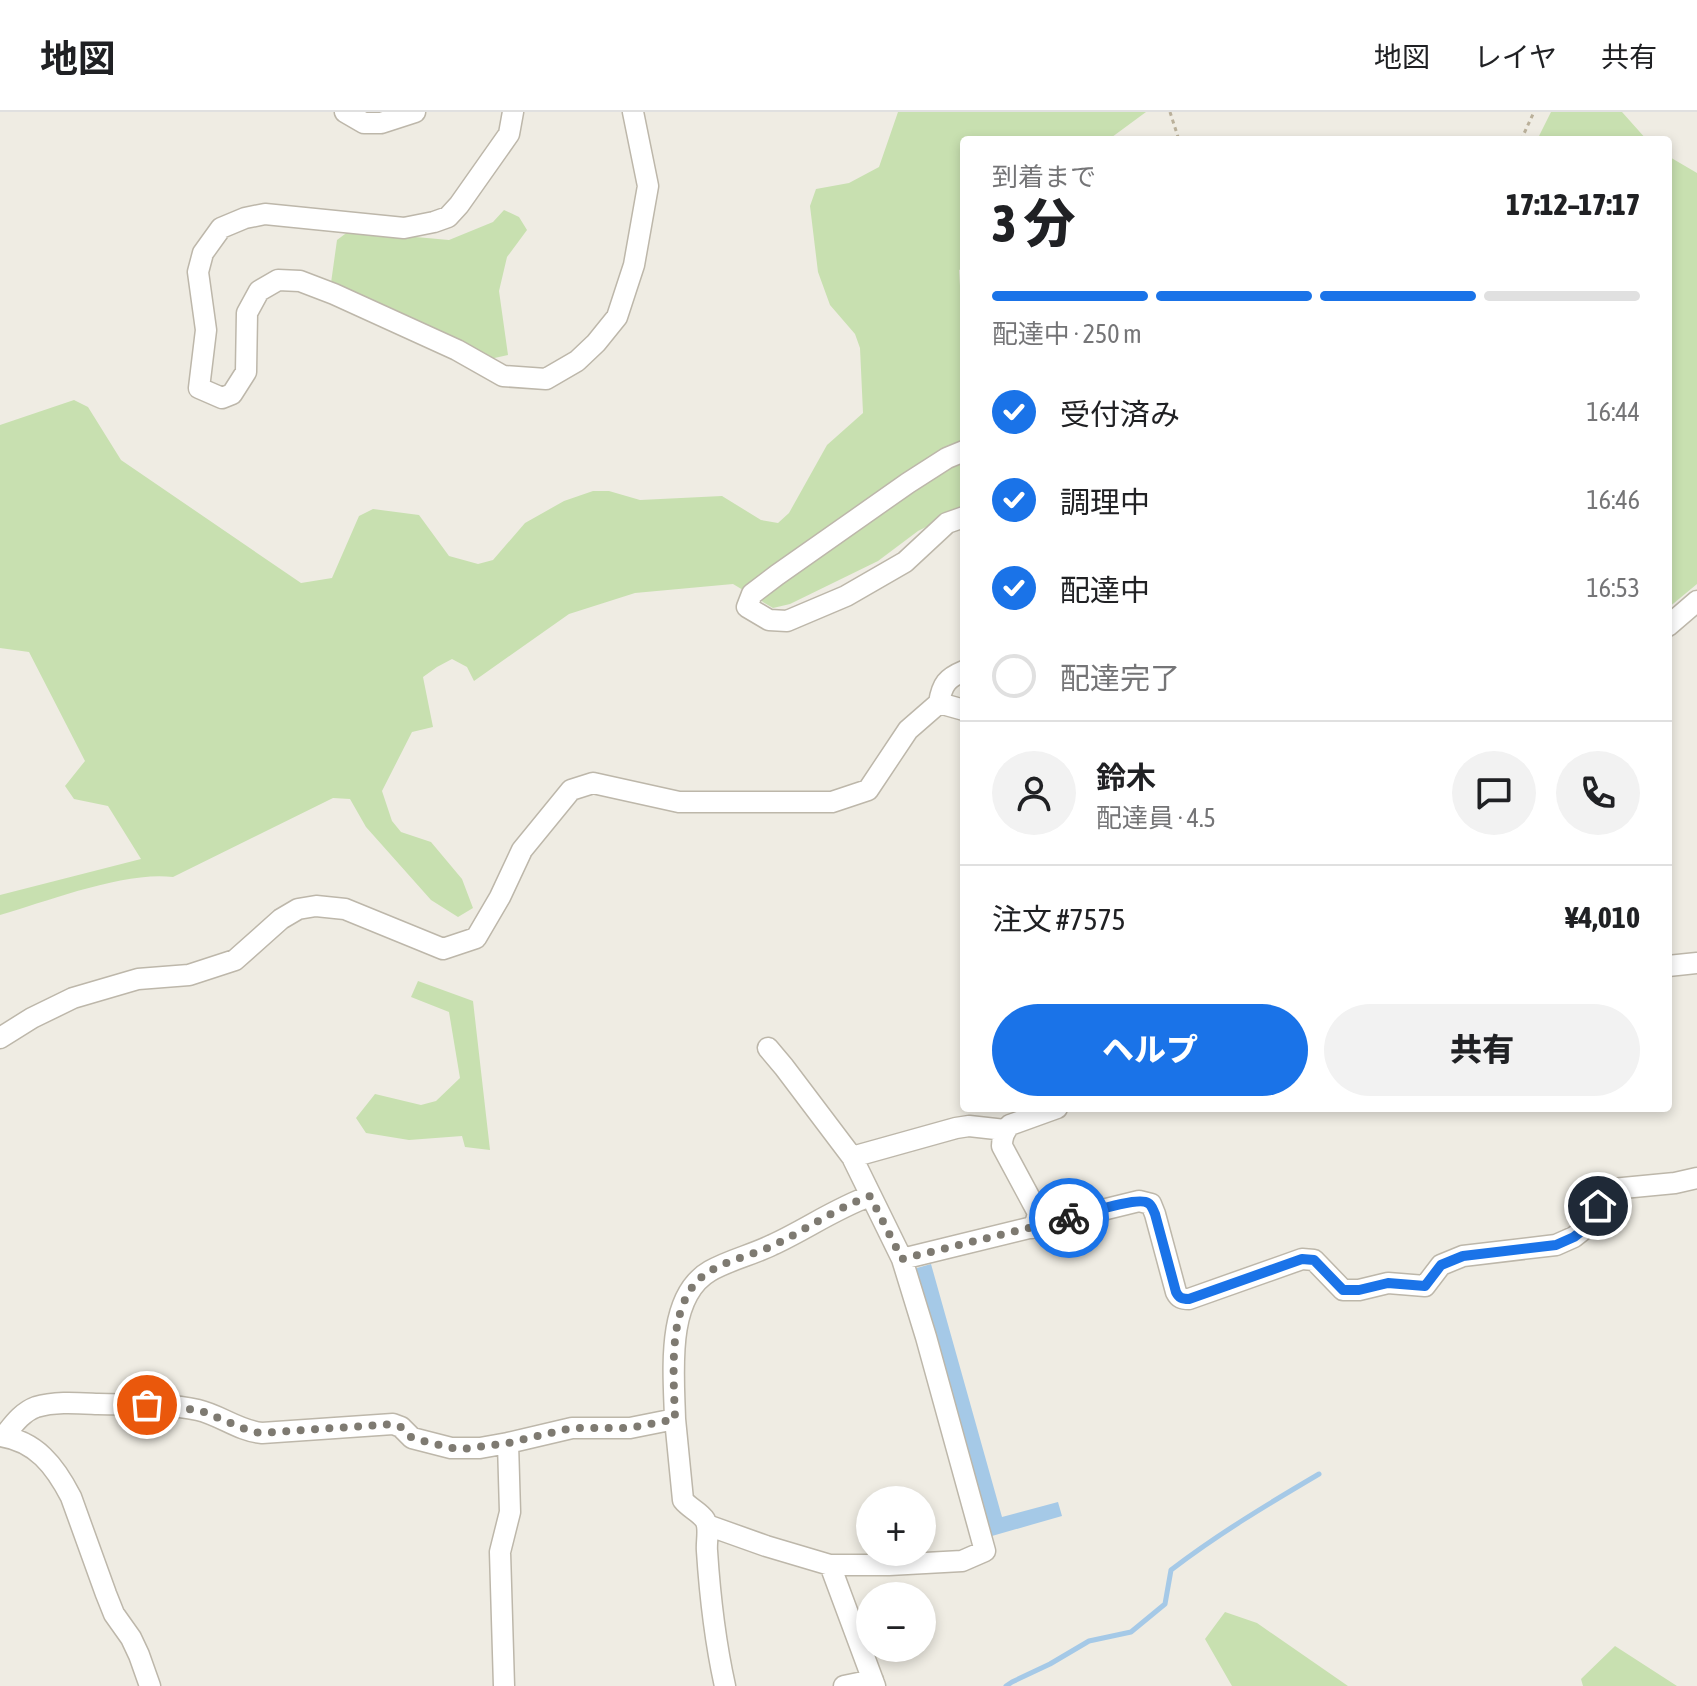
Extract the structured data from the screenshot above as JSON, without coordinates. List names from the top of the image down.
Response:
{
  "page": {
    "header": "地図",
    "nav": ["地図", "レイヤ", "共有"],
    "heading": ["3 分", "到着まで", "17:12–17:17"],
    "panel": [
      "鈴木",
      "配達員 · 4.5",
      "注文 #7575",
      "¥4,010"
    ],
    "bar": "配達中 · 250 m",
    "list": [
      ["受付済み", "16:44"],
      ["調理中", "16:46"],
      ["配達中", "16:53"],
      "配達完了"
    ],
    "buttons": ["ヘルプ", "共有"],
    "map_buttons": ["+", "−"]
  }
}
